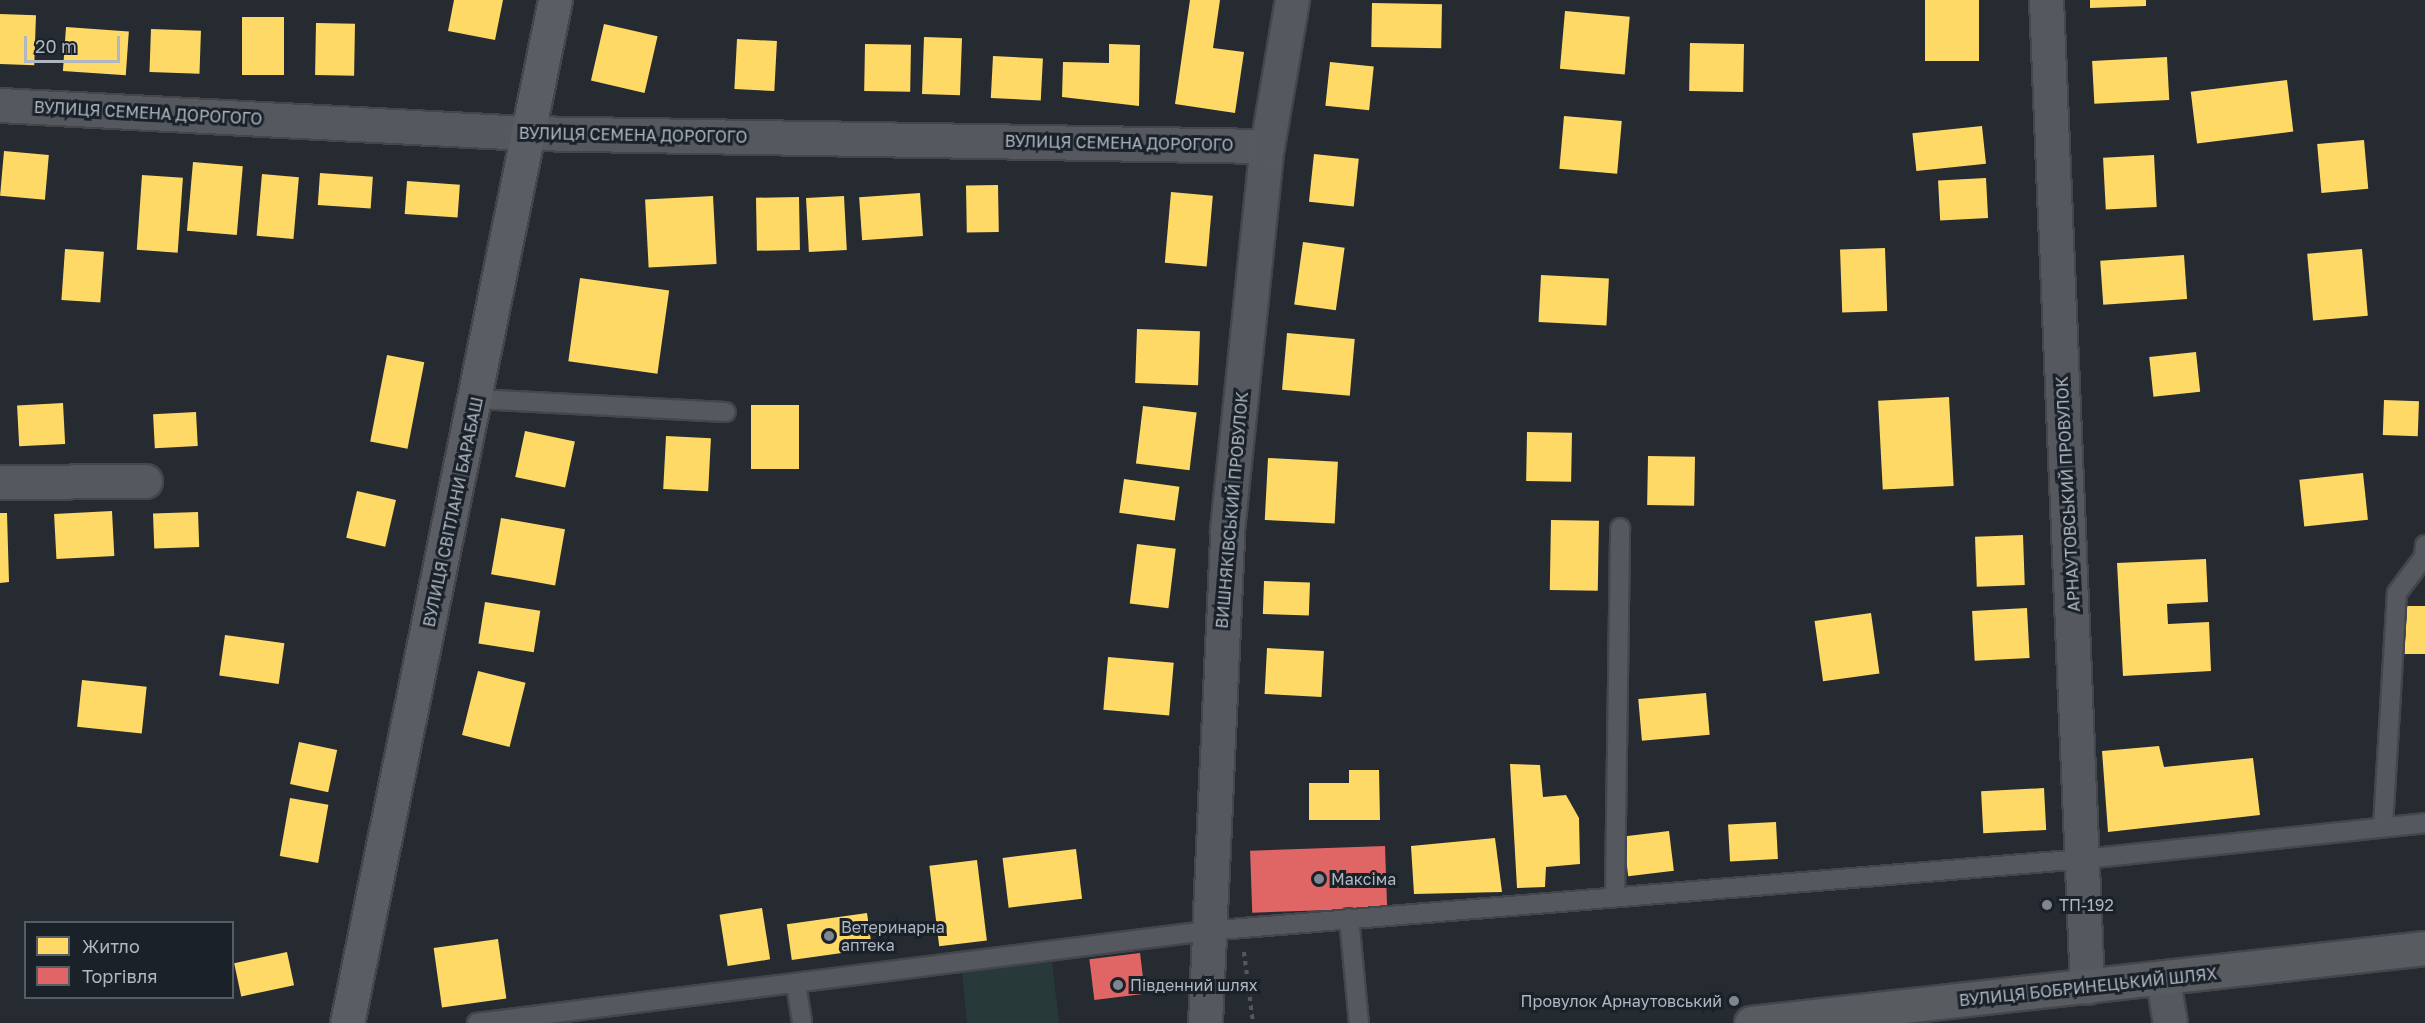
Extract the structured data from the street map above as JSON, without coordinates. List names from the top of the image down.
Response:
{
  "streets": {
    "main road": ["ВУЛИЦЯ БОБРИНЕЦЬКИЙ ШЛЯХ"],
    "street": [
      "ВУЛИЦЯ СЕМЕНА ДОРОГОГО",
      "АРНАУТОВСЬКИЙ ПРОВУЛОК",
      "ВИШНЯКІВСЬКИЙ ПРОВУЛОК",
      "ВУЛИЦЯ СВІТЛАНИ БАРАБАШ"
    ]
  },
  "crossings": [
    ["ВУЛИЦЯ СЕМЕНА ДОРОГОГО", "ВИШНЯКІВСЬКИЙ ПРОВУЛОК"],
    ["ВУЛИЦЯ СЕМЕНА ДОРОГОГО", "ВУЛИЦЯ СВІТЛАНИ БАРАБАШ"],
    ["АРНАУТОВСЬКИЙ ПРОВУЛОК", "ВУЛИЦЯ БОБРИНЕЦЬКИЙ ШЛЯХ"]
  ],
  "places": [
    "Максіма",
    "ТП-192",
    "Ветеринарна аптека",
    "Південний шлях",
    "Провулок Арнаутовський"
  ],
  "legend": ["Житло", "Торгівля"],
  "scale_bar": "20 m"
}
